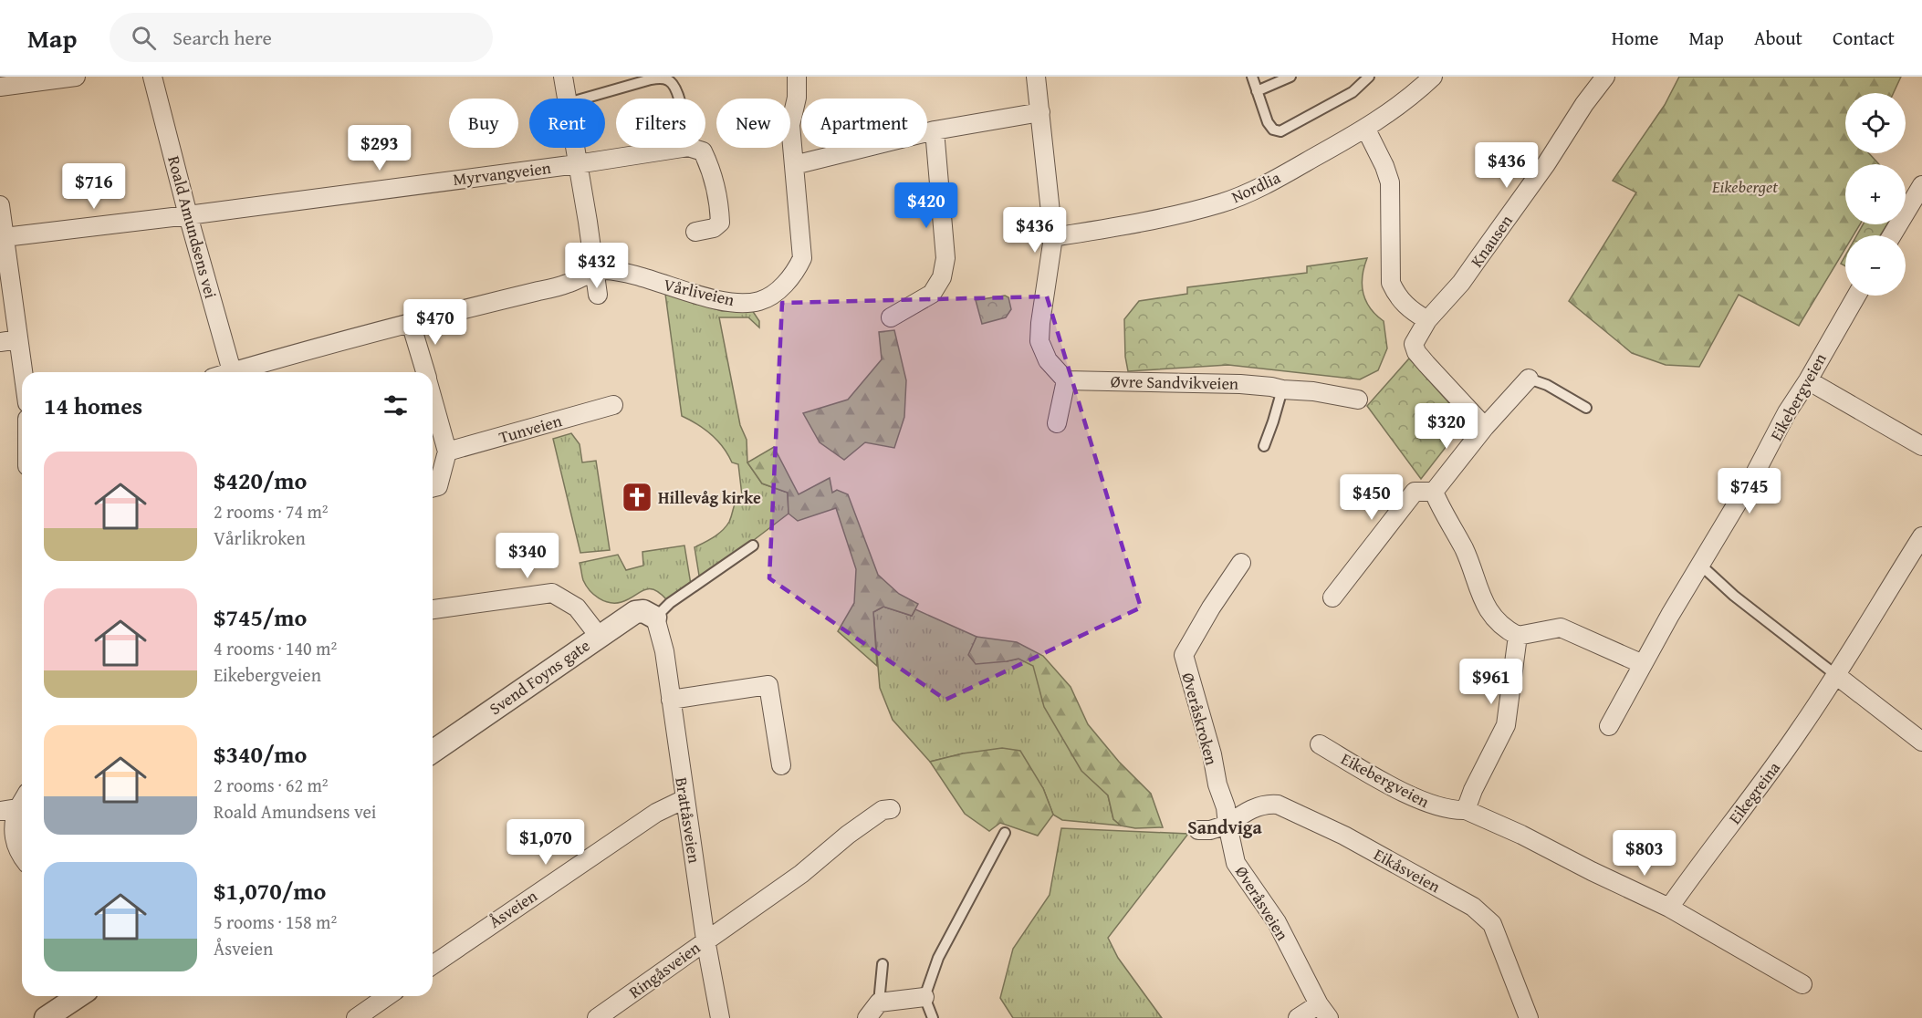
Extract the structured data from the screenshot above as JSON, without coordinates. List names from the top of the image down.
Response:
{
  "streets": {
    "street": [
      "Myrvangveien",
      "Nordlia",
      "Roald Amundsens vei",
      "Knausen",
      "Vårliveien",
      "Øvre Sandvikveien",
      "Eikebergveien",
      "Tunveien",
      "Svend Foyns gate",
      "Øveråskroken",
      "Eikegreina",
      "Brattåsveien",
      "Eikåsveien",
      "Øveråsveien",
      "Åsveien",
      "Ringåsveien"
    ]
  },
  "crossings": [
    ["Myrvangveien", "Roald Amundsens vei"],
    ["Svend Foyns gate", "Brattåsveien"],
    ["Øveråskroken", "Eikåsveien"],
    ["Øveråskroken", "Øveråsveien"],
    ["Brattåsveien", "Åsveien"],
    ["Brattåsveien", "Ringåsveien"],
    ["Eikåsveien", "Øveråsveien"]
  ],
  "districts": ["Sandviga"],
  "parks": ["Eikeberget"],
  "places": {
    "church": ["Hillevåg kirke"]
  },
  "page": {
    "header": "Map",
    "search": "Search here",
    "nav": [
      "Home",
      "Map",
      "About",
      "Contact"
    ],
    "map_buttons": ["+", "−"],
    "chip": [
      "Buy",
      "Rent",
      "Filters",
      "New",
      "Apartment"
    ],
    "price": [
      "$293",
      "$436",
      "$716",
      "$420",
      "$436",
      "$432",
      "$470",
      "$320",
      "$745",
      "$450",
      "$340",
      "$961",
      "$1,070",
      "$803"
    ],
    "heading": "14 homes",
    "list": [
      {
        "name": "$420/mo",
        "note": "2 rooms · 74 m² · Vårlikroken"
      },
      {
        "name": "$745/mo",
        "note": "4 rooms · 140 m² · Eikebergveien"
      },
      {
        "name": "$340/mo",
        "note": "2 rooms · 62 m² · Roald Amundsens vei"
      },
      {
        "name": "$1,070/mo",
        "note": "5 rooms · 158 m² · Åsveien"
      }
    ]
  }
}
